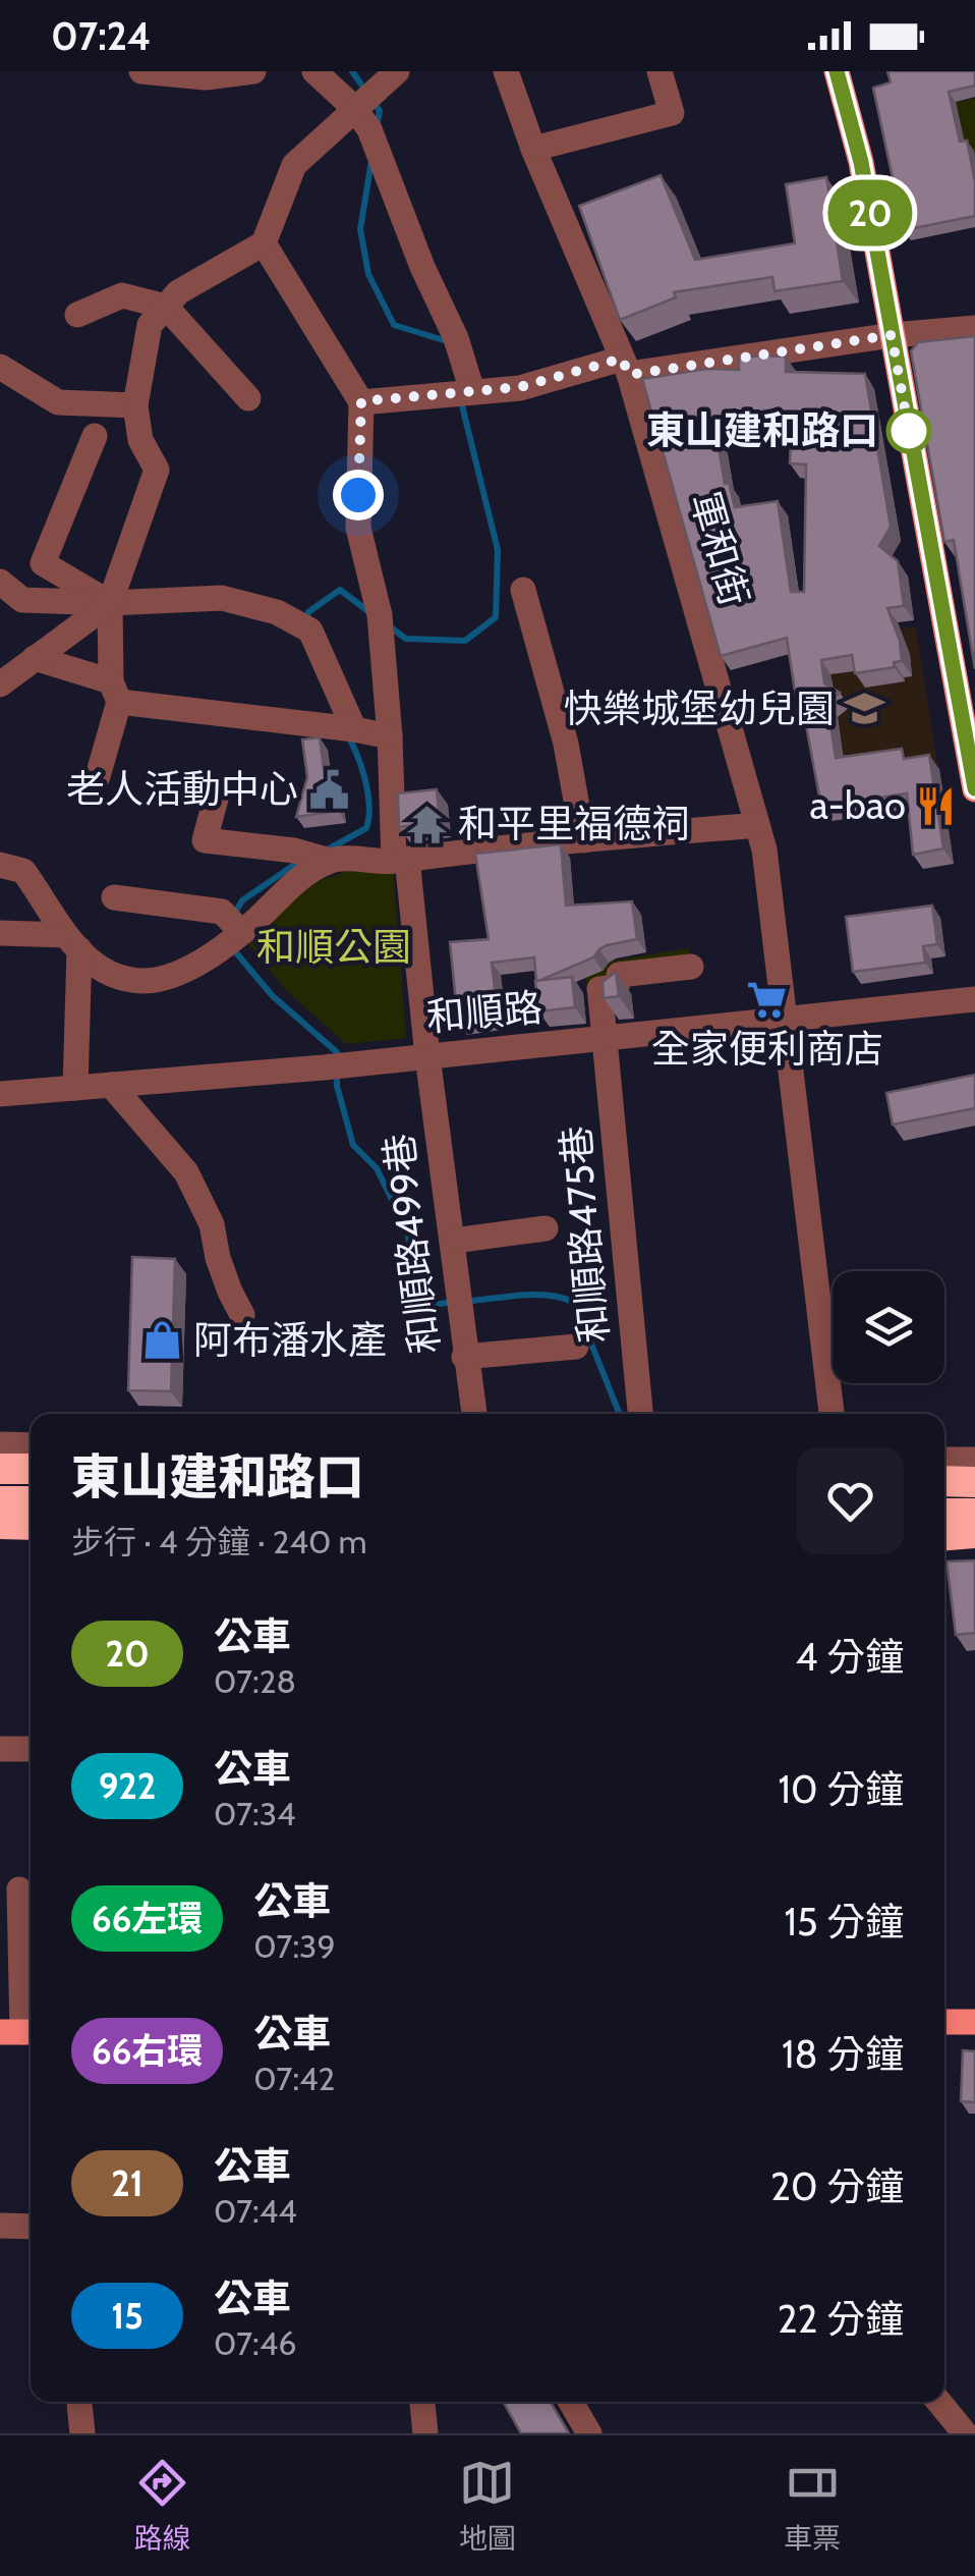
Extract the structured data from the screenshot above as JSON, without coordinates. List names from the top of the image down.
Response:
{
  "streets": {
    "street": [
      "軍和街",
      "和順路",
      "和順路475巷",
      "和順路499巷"
    ]
  },
  "crossings": [
    ["軍和街", "和順路"],
    ["和順路", "和順路475巷"],
    ["和順路", "和順路499巷"]
  ],
  "parks": ["和順公園"],
  "places": {
    "other": ["東山建和路口"],
    "school or university": ["快樂城堡幼兒園"],
    "public building": ["老人活動中心"],
    "restaurant": ["a-bao"],
    "temple": ["和平里福德祠"],
    "supermarket": ["全家便利商店"],
    "shop": ["阿布潘水產"]
  },
  "lines": ["bus line 20"],
  "page": {
    "status": "07:24",
    "on_map": "20",
    "heading": ["東山建和路口", "步行 · 4 分鐘 · 240 m"],
    "list": [
      {
        "mark": "20",
        "name": "公車",
        "note": "07:28",
        "value": "4 分鐘"
      },
      {
        "mark": "922",
        "name": "公車",
        "note": "07:34",
        "value": "10 分鐘"
      },
      {
        "mark": "66左環",
        "name": "公車",
        "note": "07:39",
        "value": "15 分鐘"
      },
      {
        "mark": "66右環",
        "name": "公車",
        "note": "07:42",
        "value": "18 分鐘"
      },
      {
        "mark": "21",
        "name": "公車",
        "note": "07:44",
        "value": "20 分鐘"
      },
      {
        "mark": "15",
        "name": "公車",
        "note": "07:46",
        "value": "22 分鐘"
      }
    ],
    "tabs": ["路線", "地圖", "車票"]
  }
}
